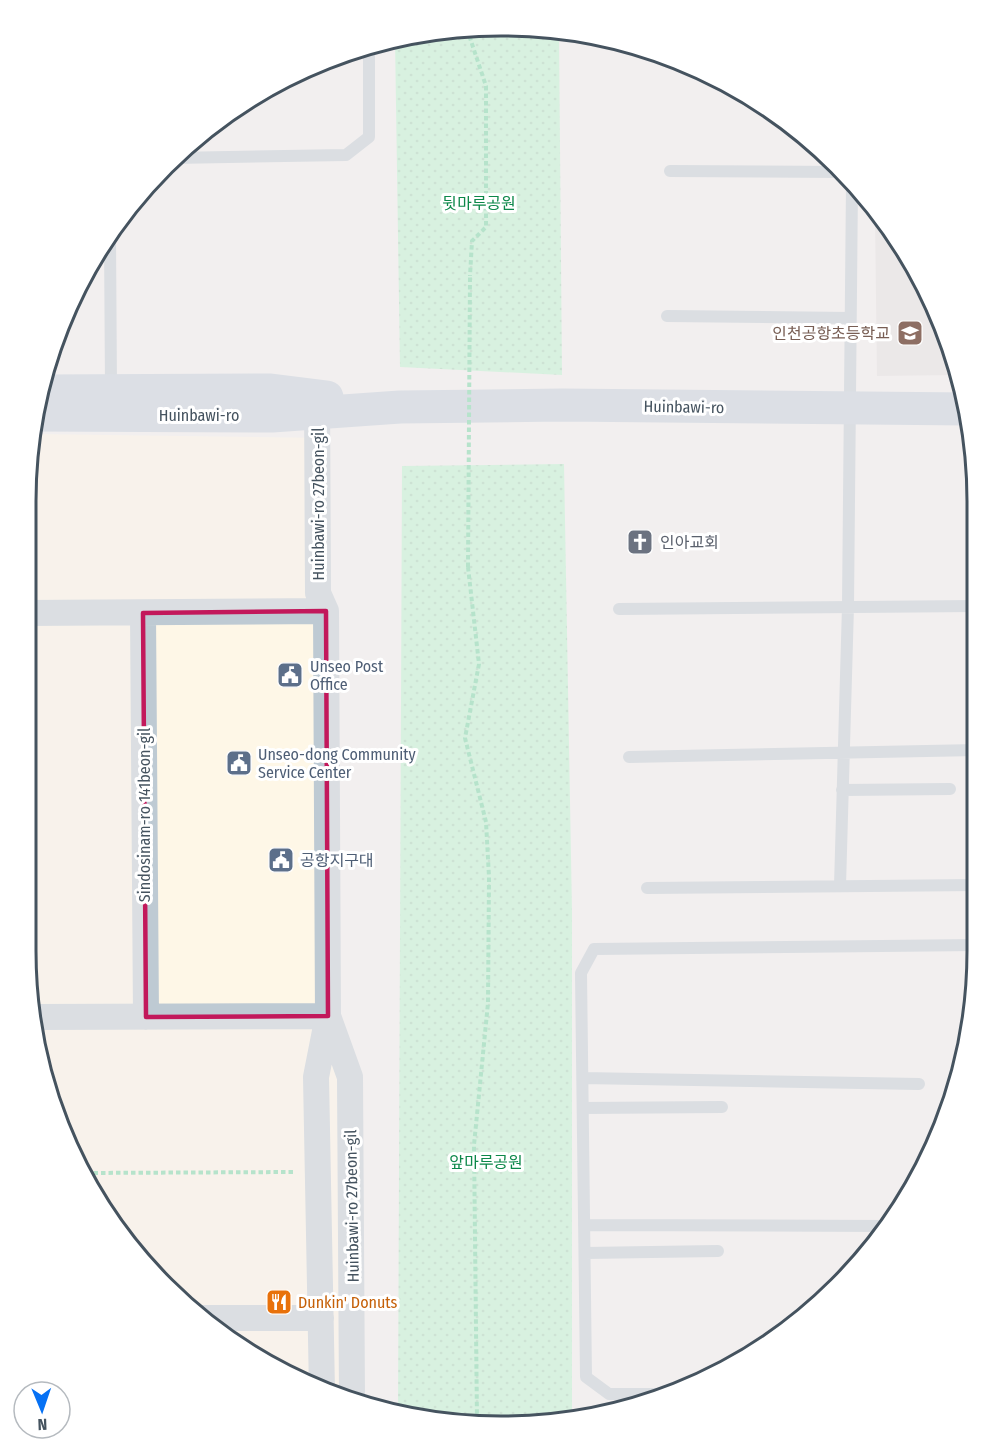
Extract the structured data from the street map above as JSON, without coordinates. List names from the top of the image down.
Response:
{
  "streets": {
    "street": ["Huinbawi-ro", "Huinbawi-ro 27beon-gil", "Sindosinam-ro 141beon-gil"]
  },
  "crossings": [
    ["Huinbawi-ro", "Huinbawi-ro 27beon-gil"]
  ],
  "parks": ["뒷마루공원", "앞마루공원"],
  "places": {
    "school or university": ["인천공항초등학교"],
    "church": ["인아교회"],
    "public building": ["Unseo Post Office", "Unseo-dong Community Service Center", "공항지구대"],
    "restaurant": ["Dunkin' Donuts"]
  },
  "north": "bottom"
}
